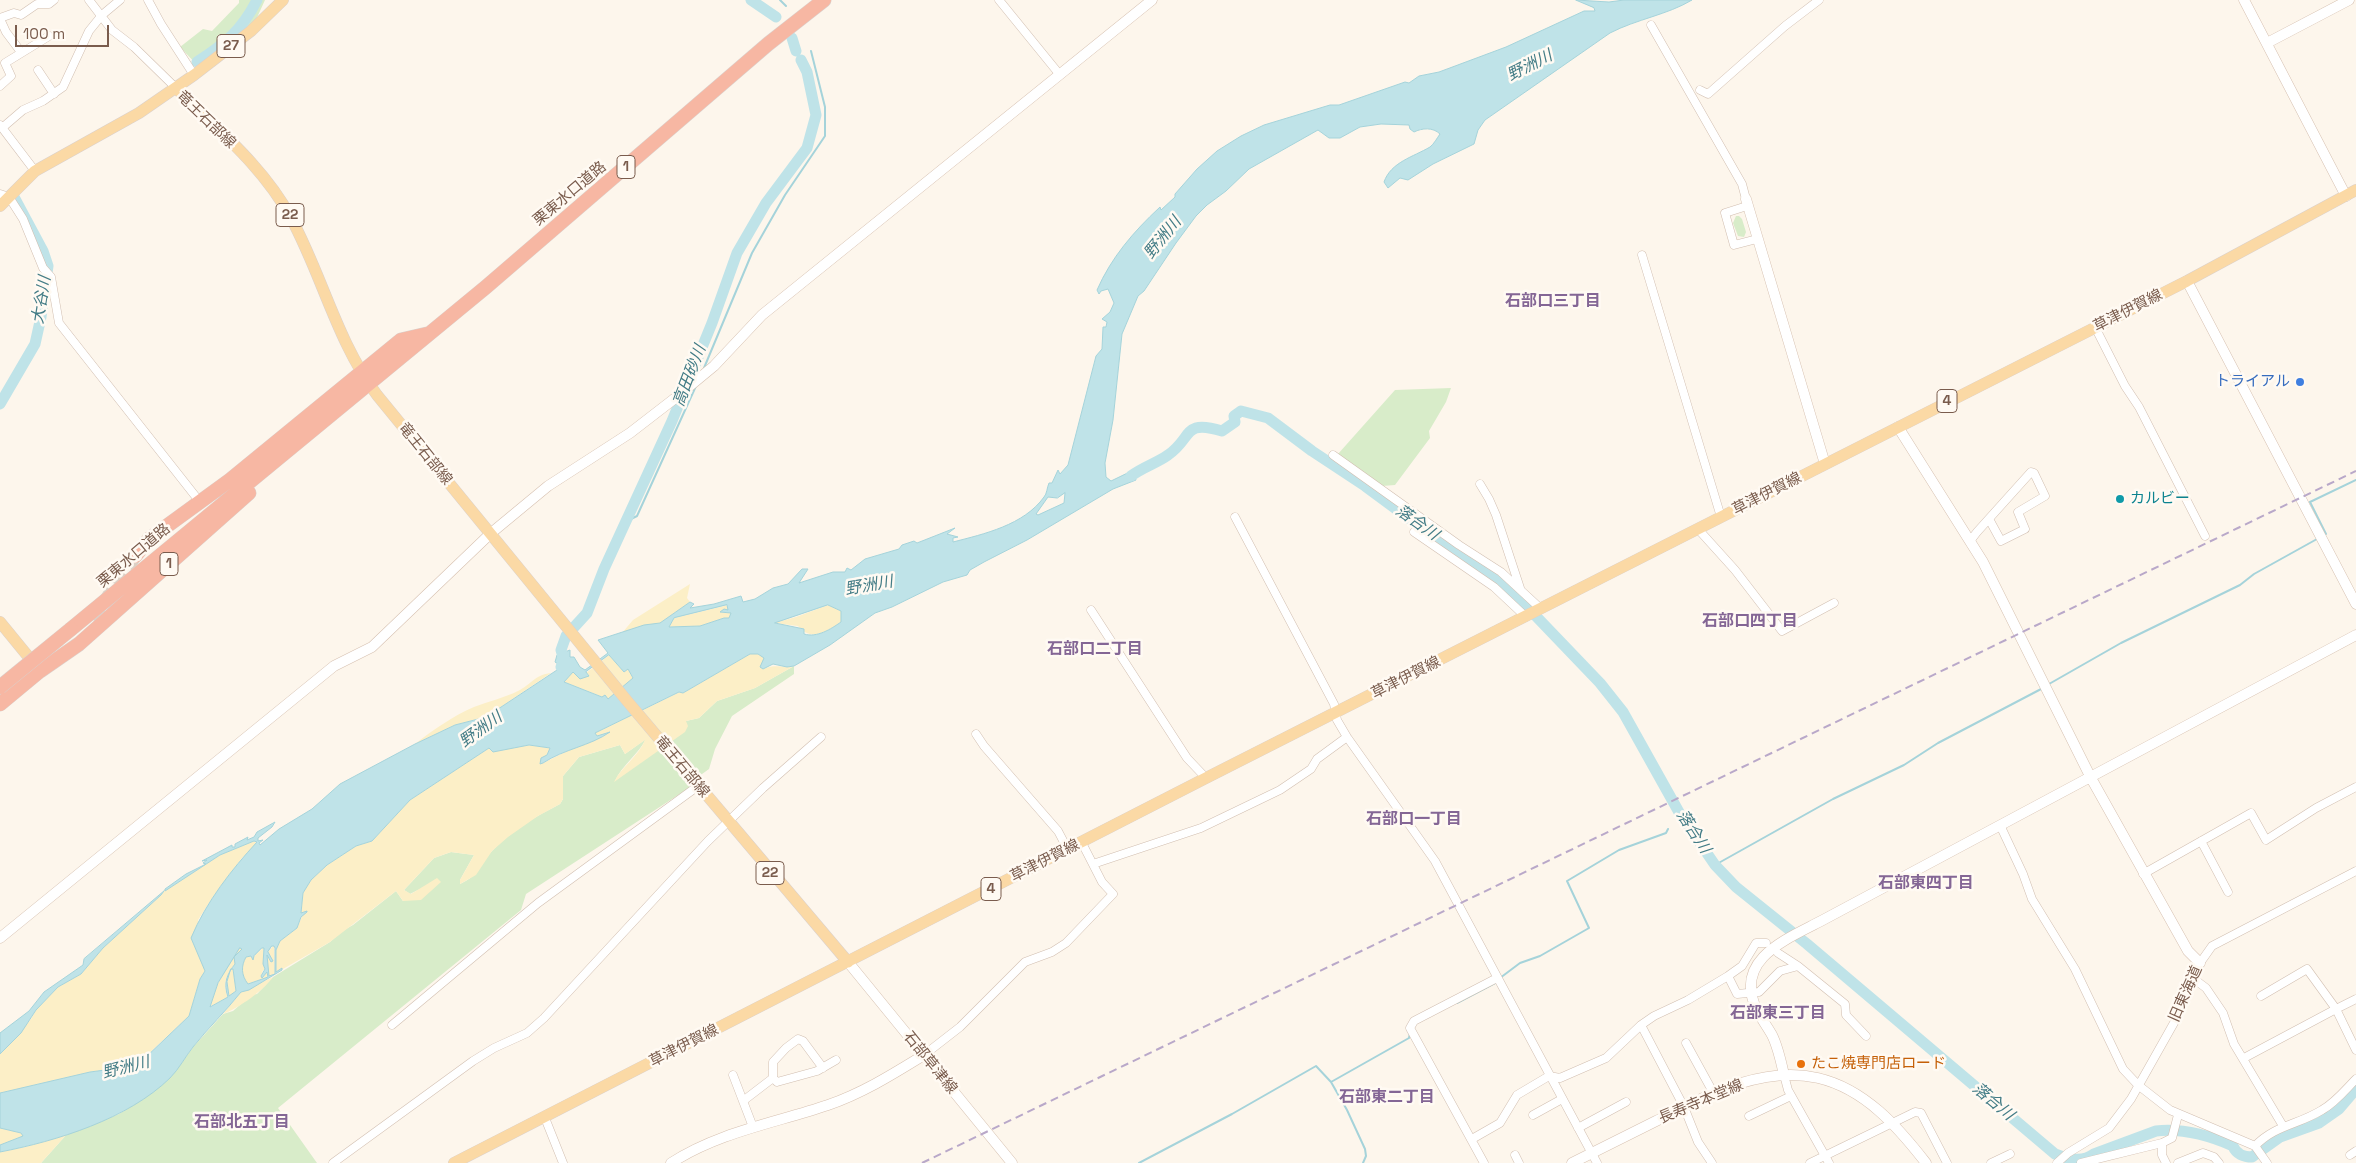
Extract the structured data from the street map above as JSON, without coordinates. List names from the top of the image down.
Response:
{
  "streets": {
    "highway": ["1", "栗東水口道路"],
    "main road": [
      "27",
      "竜王石部線",
      "22",
      "草津伊賀線",
      "4"
    ],
    "street": ["旧東海道", "石部草津線", "長寿寺本堂線"]
  },
  "crossings": [
    ["27", "竜王石部線"],
    ["竜王石部線", "栗東水口道路"],
    ["竜王石部線", "草津伊賀線"],
    ["竜王石部線", "石部草津線"],
    ["草津伊賀線", "石部草津線"]
  ],
  "districts": [
    "石部口三丁目",
    "石部口四丁目",
    "石部口二丁目",
    "石部口一丁目",
    "石部東四丁目",
    "石部東三丁目",
    "石部東二丁目",
    "石部北五丁目"
  ],
  "water": [
    "野洲川",
    "大谷川",
    "高田砂川",
    "落合川"
  ],
  "places": ["トライアル", "カルビー", "たこ焼専門店ロード"],
  "scale_bar": "100 m"
}
